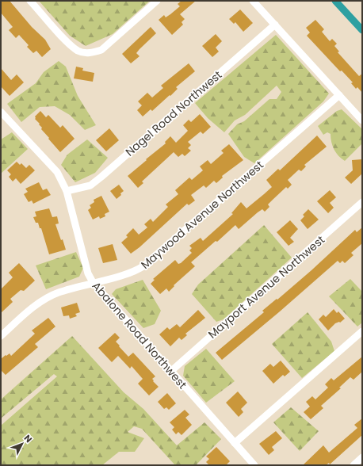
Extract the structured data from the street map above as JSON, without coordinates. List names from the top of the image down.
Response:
{
  "streets": {
    "street": [
      "Nagel Road Northwest",
      "Maywood Avenue Northwest",
      "Mayport Avenue Northwest",
      "Abalone Road Northwest"
    ]
  },
  "crossings": [
    ["Nagel Road Northwest", "Abalone Road Northwest"],
    ["Maywood Avenue Northwest", "Abalone Road Northwest"],
    ["Mayport Avenue Northwest", "Abalone Road Northwest"]
  ],
  "north": "top right"
}
